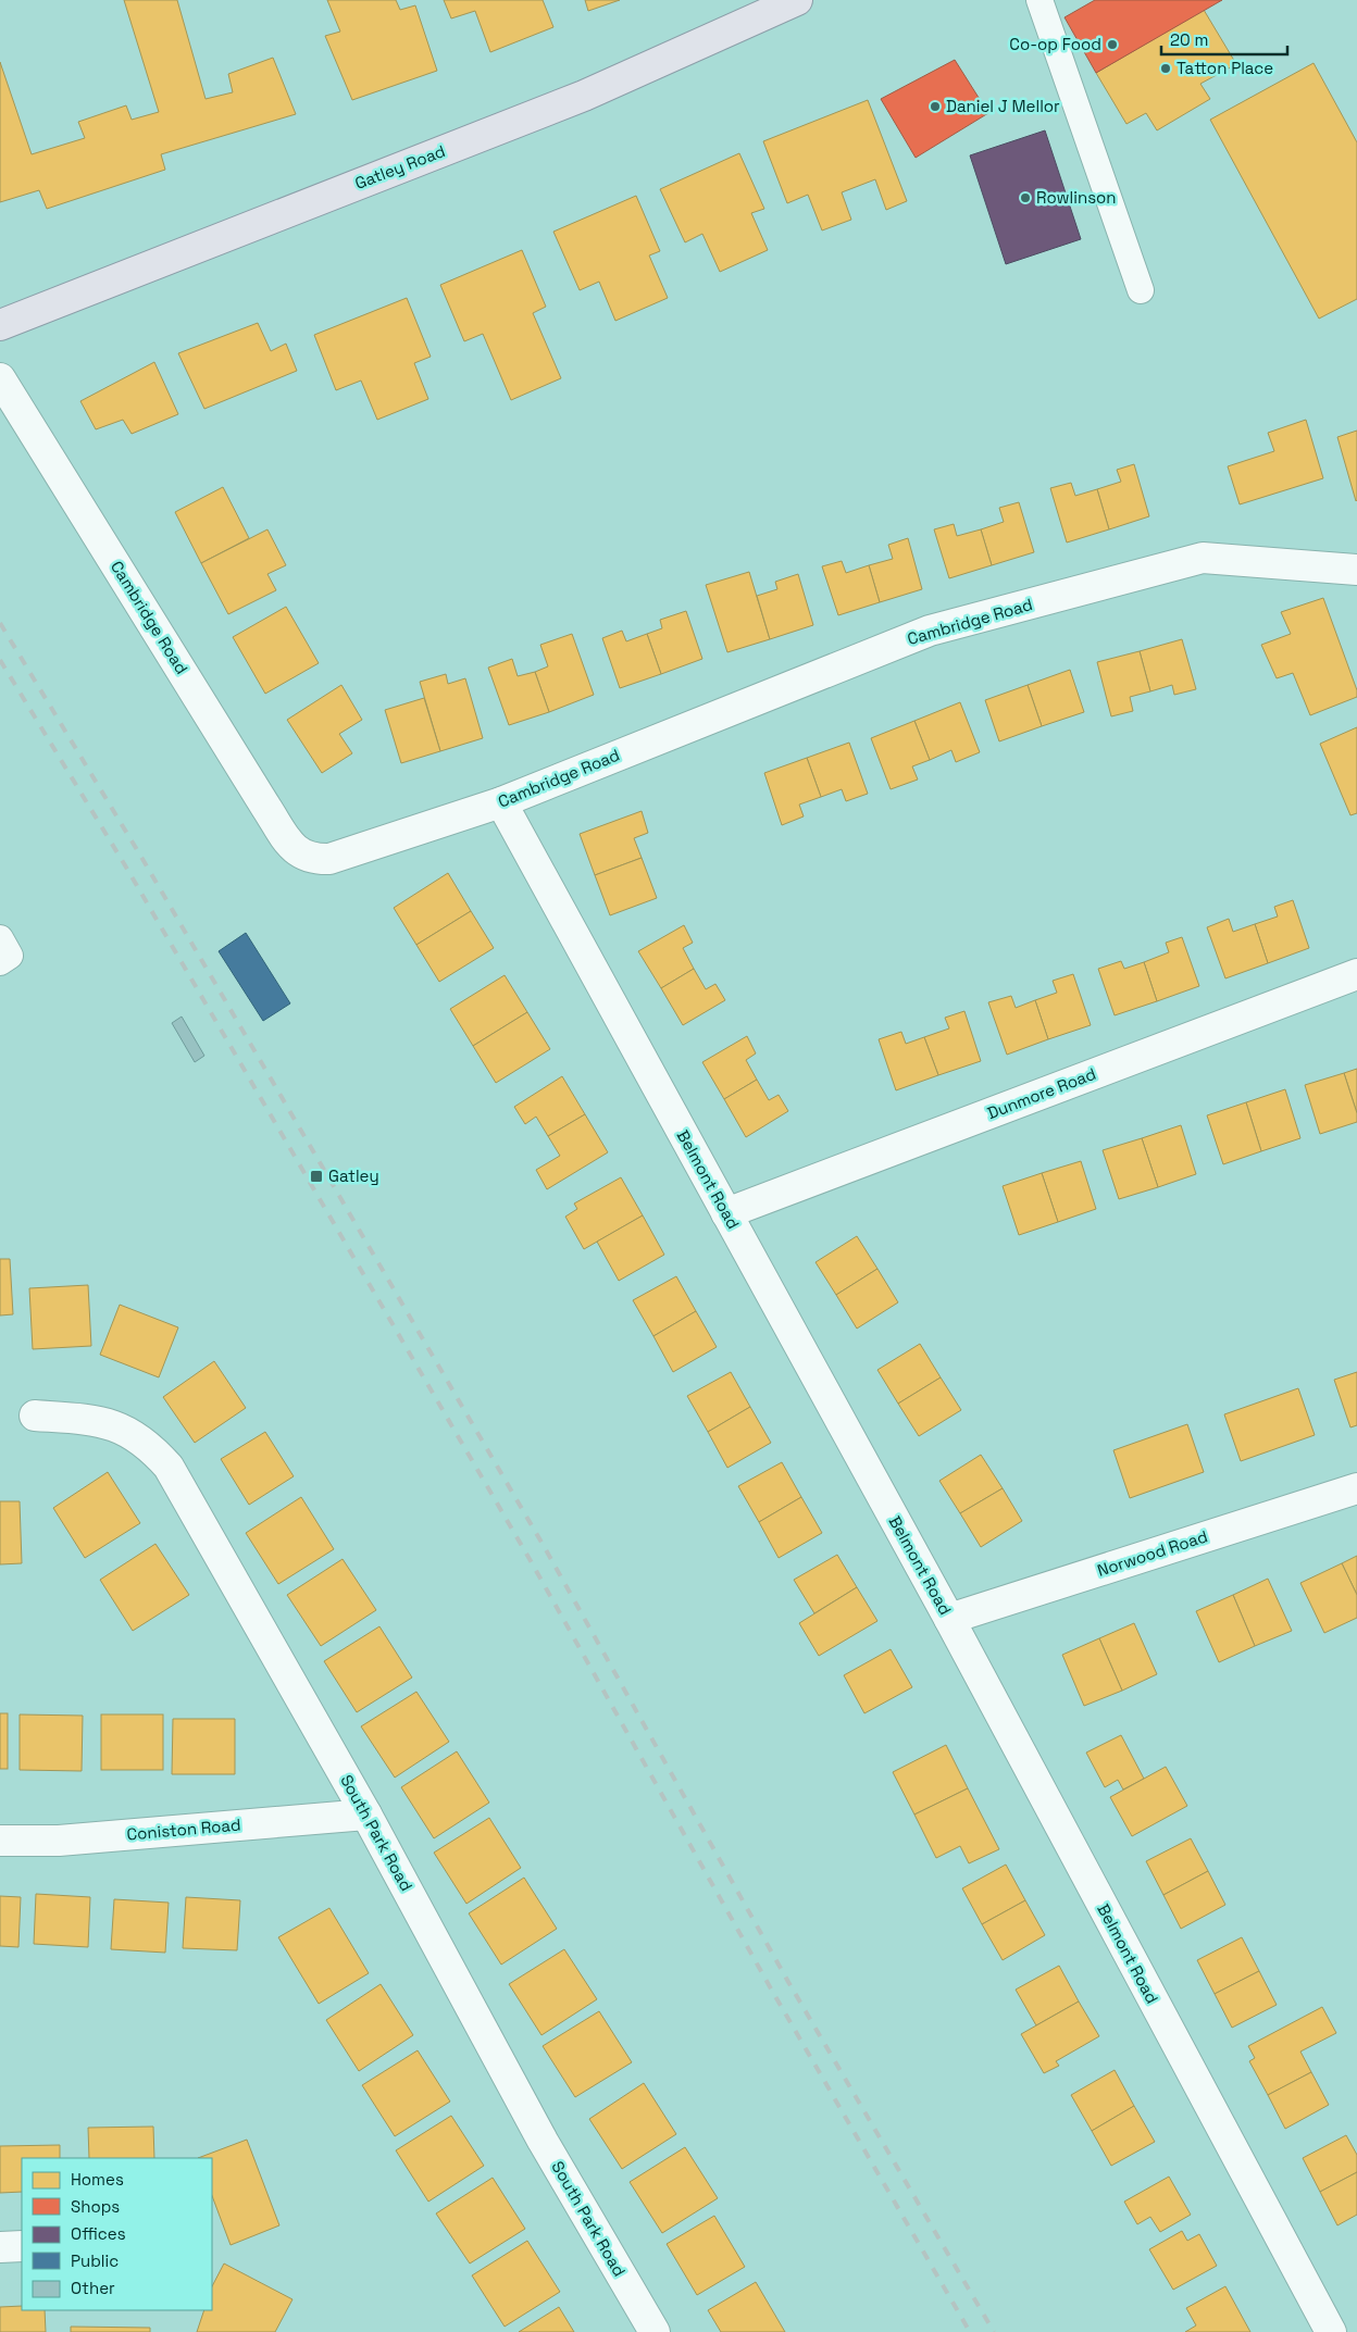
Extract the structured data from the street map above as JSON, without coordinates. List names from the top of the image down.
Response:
{
  "streets": {
    "main road": ["Gatley Road"],
    "street": [
      "Cambridge Road",
      "Dunmore Road",
      "Belmont Road",
      "Norwood Road",
      "Coniston Road",
      "South Park Road"
    ]
  },
  "crossings": [
    ["Cambridge Road", "Belmont Road"],
    ["Dunmore Road", "Belmont Road"],
    ["Belmont Road", "Norwood Road"],
    ["Coniston Road", "South Park Road"]
  ],
  "places": {
    "other": [
      "Co-op Food",
      "Tatton Place",
      "Daniel J Mellor",
      "Rowlinson"
    ],
    "transit": ["Gatley"]
  },
  "legend": [
    "Homes",
    "Shops",
    "Offices",
    "Public",
    "Other"
  ],
  "scale_bar": "20 m"
}
